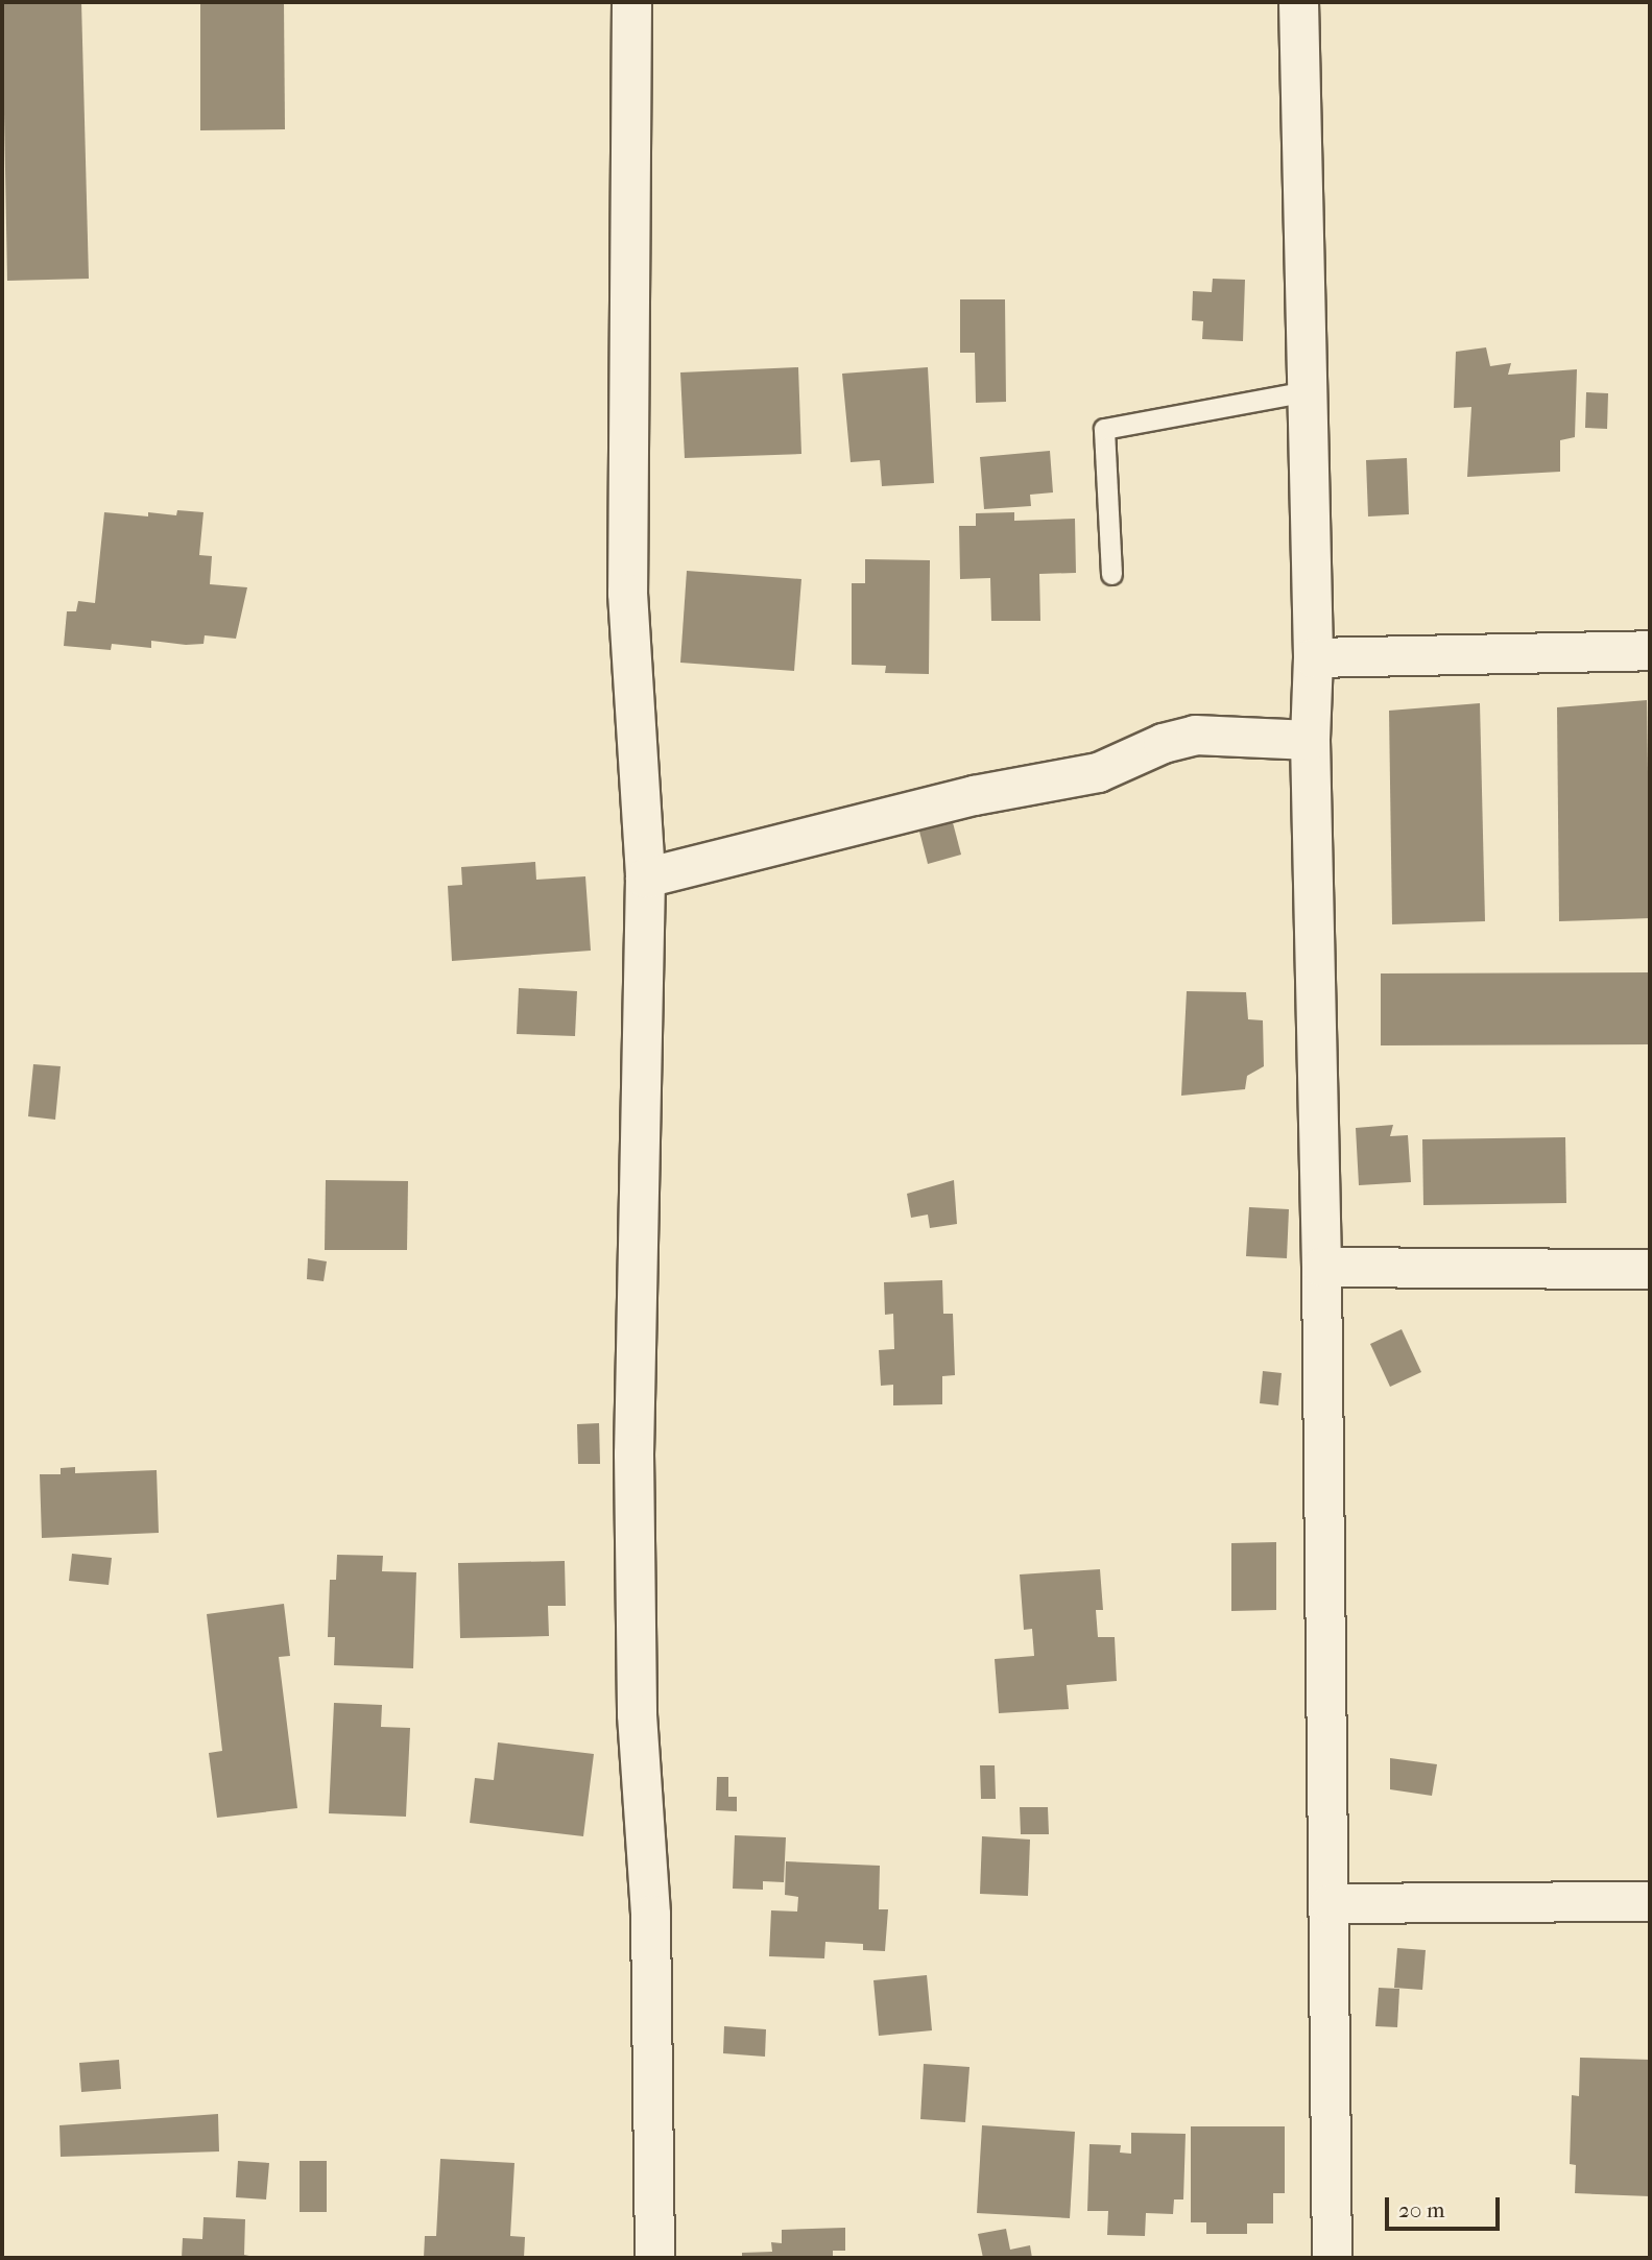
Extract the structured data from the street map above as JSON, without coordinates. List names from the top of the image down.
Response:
{
  "scale_bar": "20 m"
}
